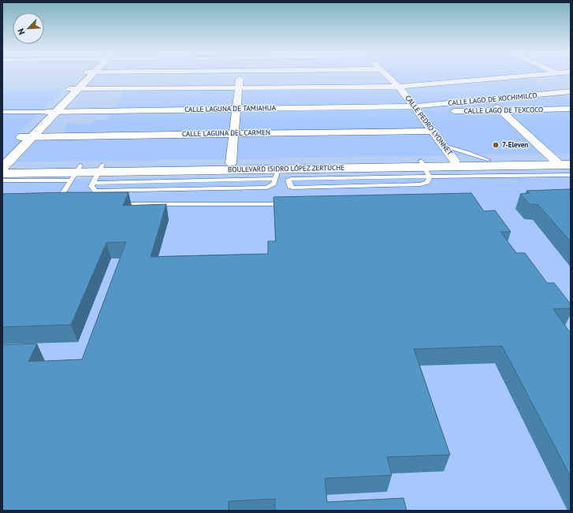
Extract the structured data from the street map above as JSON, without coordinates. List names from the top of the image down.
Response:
{
  "streets": {
    "main road": ["BOULEVARD ISIDRO LÓPEZ ZERTUCHE"],
    "street": [
      "CALLE LAGO DE XOCHIMILCO",
      "CALLE LAGUNA DE TAMIAHUA",
      "CALLE LAGO DE TEXCOCO",
      "CALLE PEDRO LYONNET",
      "CALLE LAGUNA DEL CARMEN"
    ]
  },
  "crossings": [
    ["CALLE LAGO DE XOCHIMILCO", "CALLE LAGUNA DE TAMIAHUA"],
    ["CALLE LAGO DE XOCHIMILCO", "CALLE LAGO DE TEXCOCO"],
    ["CALLE LAGO DE XOCHIMILCO", "CALLE PEDRO LYONNET"],
    ["CALLE LAGUNA DE TAMIAHUA", "CALLE LAGO DE TEXCOCO"],
    ["CALLE LAGUNA DE TAMIAHUA", "CALLE PEDRO LYONNET"],
    ["CALLE LAGO DE TEXCOCO", "CALLE PEDRO LYONNET"],
    ["CALLE PEDRO LYONNET", "CALLE LAGUNA DEL CARMEN"],
    ["CALLE PEDRO LYONNET", "BOULEVARD ISIDRO LÓPEZ ZERTUCHE"]
  ],
  "places": ["7-Eleven"],
  "north": "bottom left"
}
